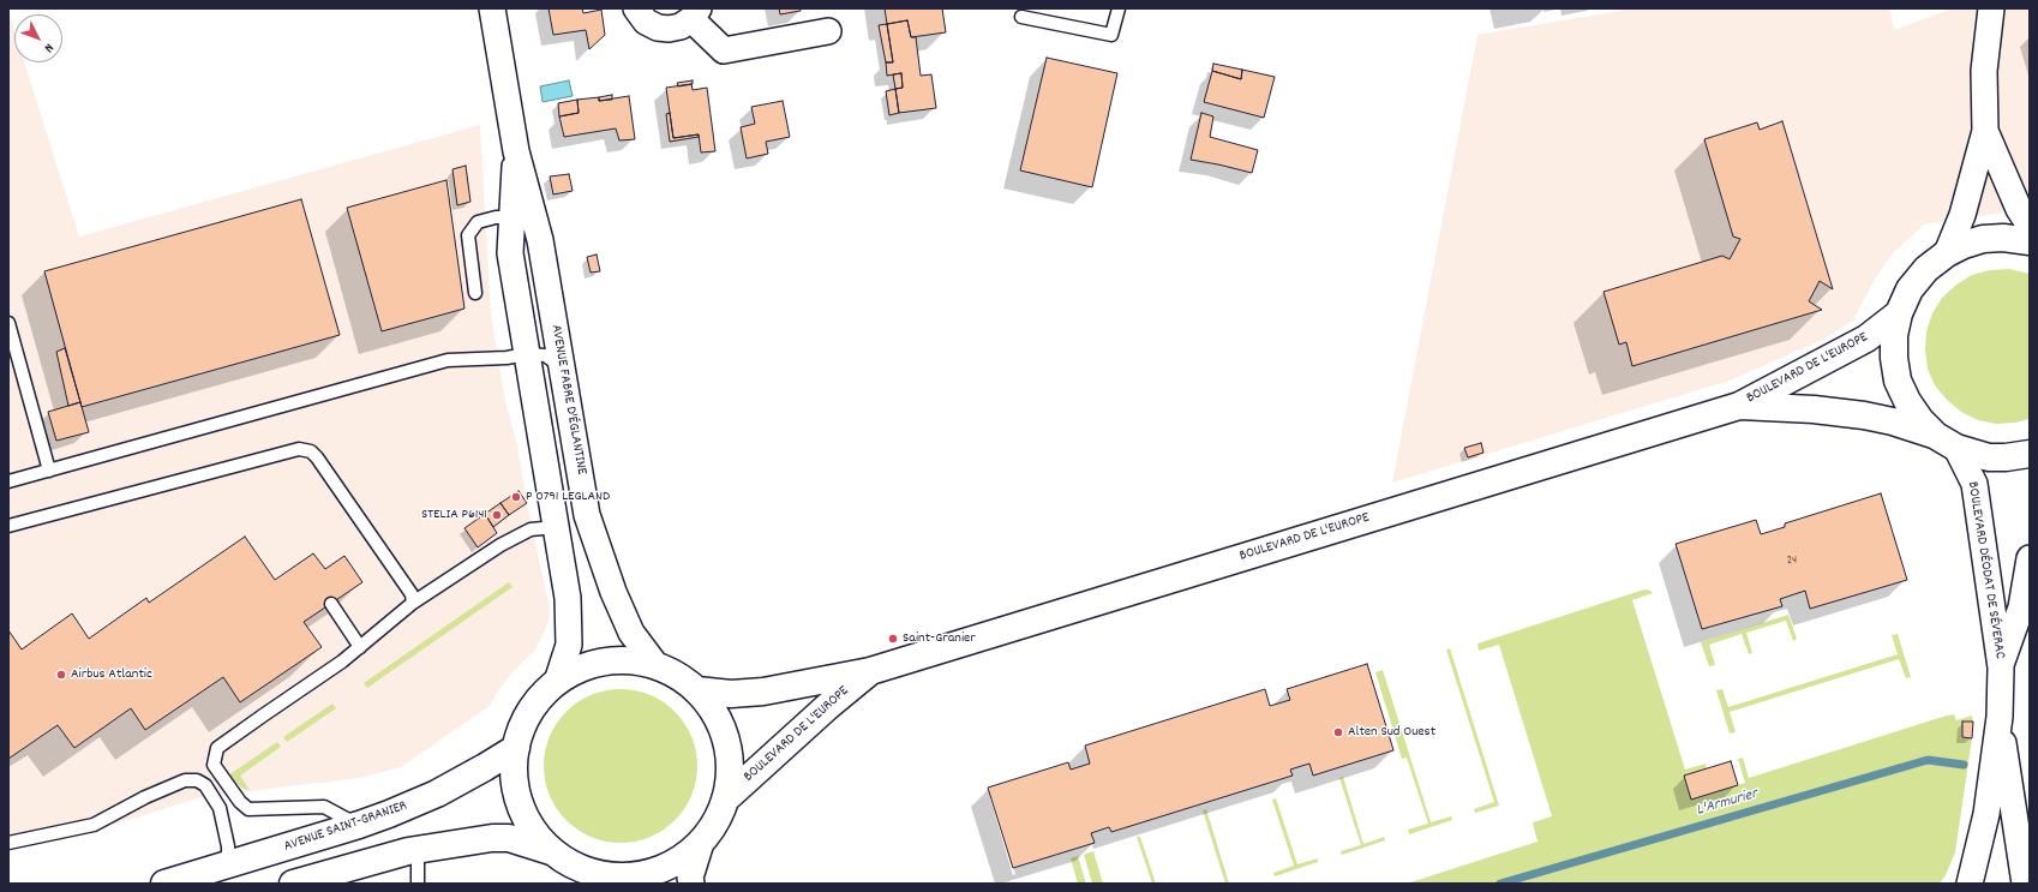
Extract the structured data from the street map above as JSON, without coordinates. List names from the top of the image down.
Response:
{
  "streets": {
    "street": [
      "BOULEVARD DE L'EUROPE",
      "AVENUE FABRE D'ÉGLANTINE",
      "BOULEVARD DÉODAT DE SÉVERAC",
      "AVENUE SAINT-GRANIER"
    ]
  },
  "crossings": [
    ["BOULEVARD DE L'EUROPE", "BOULEVARD DÉODAT DE SÉVERAC"]
  ],
  "water": ["L'Armurier"],
  "places": [
    "P 0791 LEGLAND",
    "STELIA P6141",
    "Saint-Granier",
    "Airbus Atlantic",
    "Alten Sud Ouest"
  ],
  "house_numbers": ["24"],
  "north": "bottom right"
}
